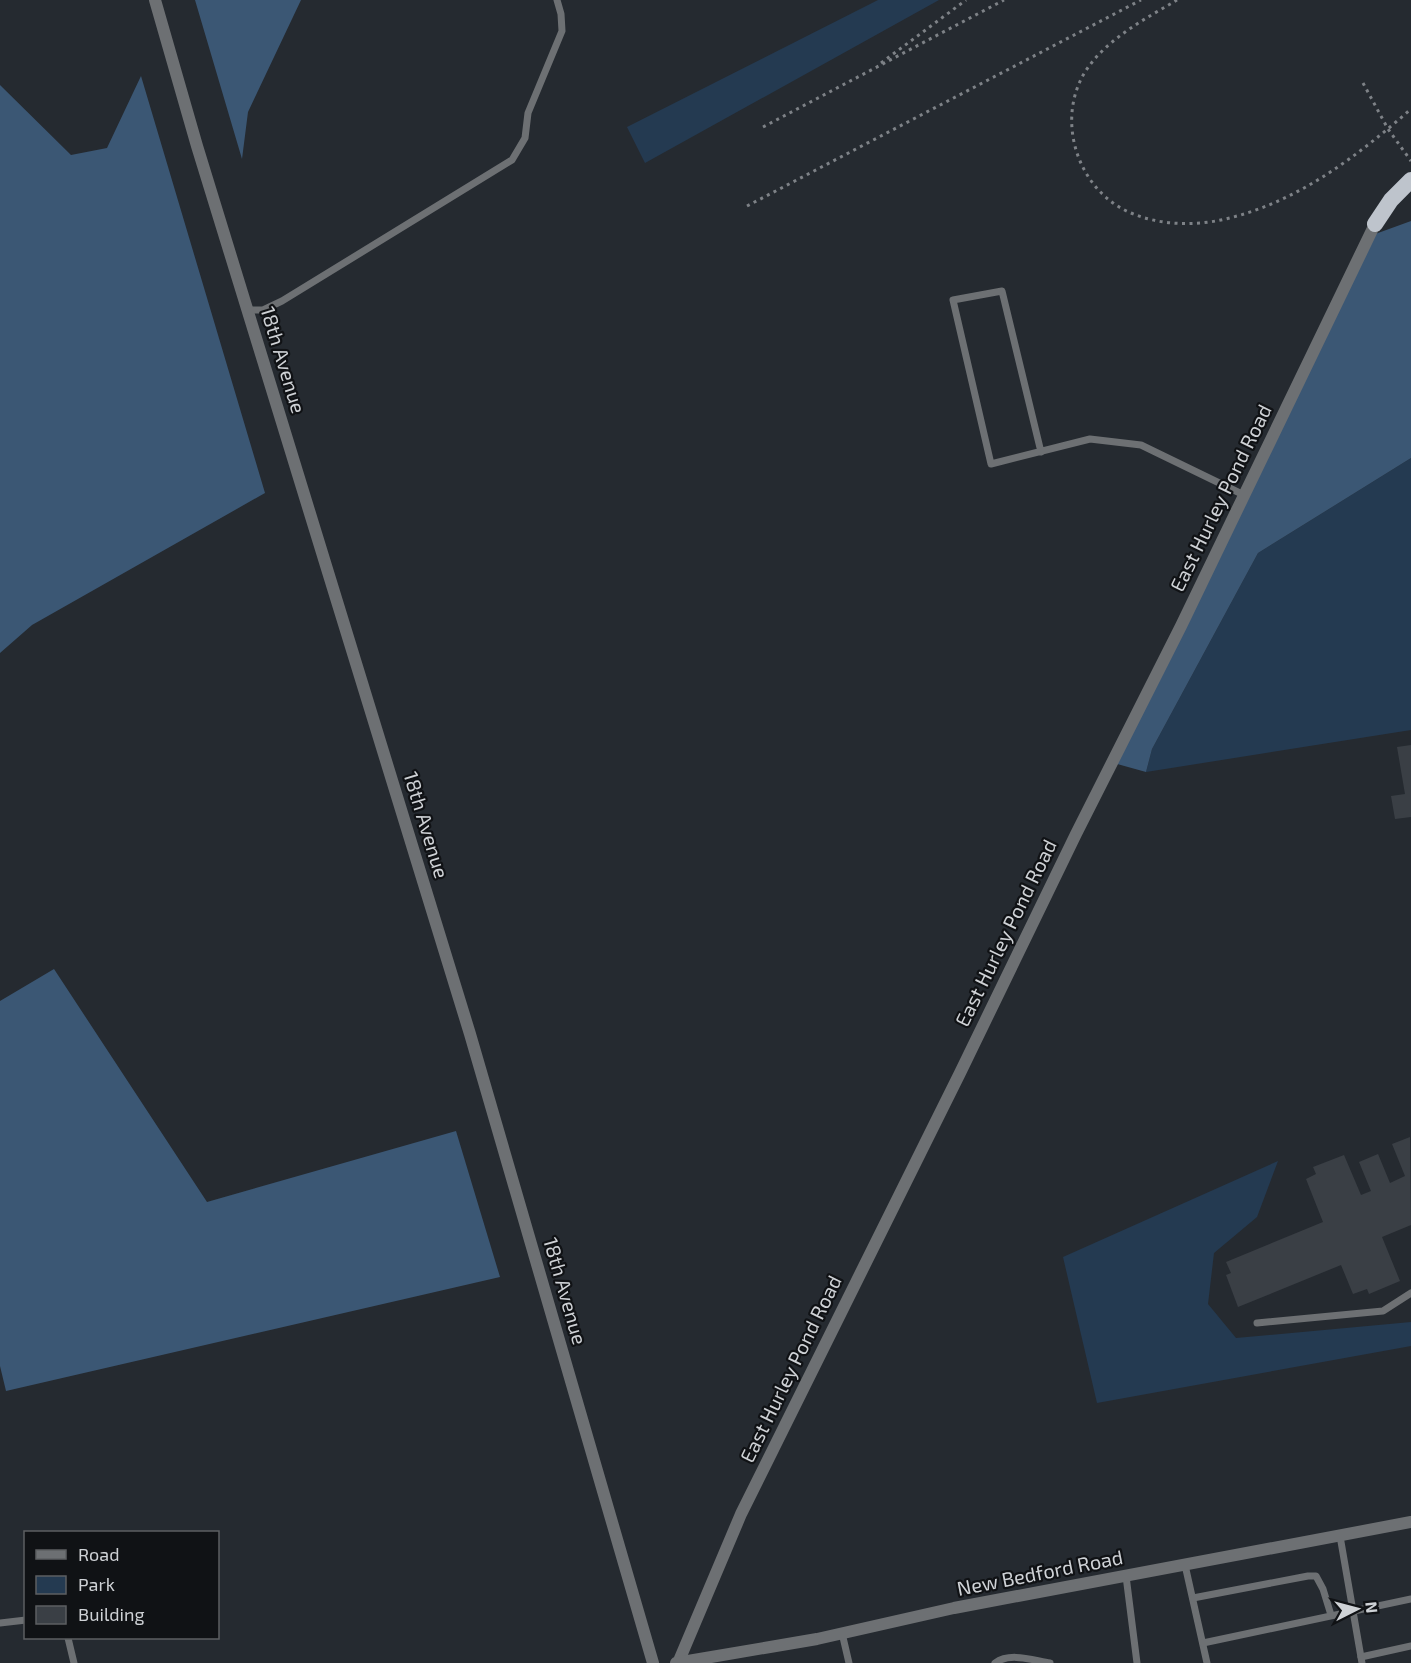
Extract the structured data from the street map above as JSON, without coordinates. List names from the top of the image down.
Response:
{
  "streets": {
    "street": ["18th Avenue", "East Hurley Pond Road", "New Bedford Road"]
  },
  "crossings": [
    ["East Hurley Pond Road", "New Bedford Road"]
  ],
  "legend": ["Road", "Park", "Building"],
  "north": "right"
}
